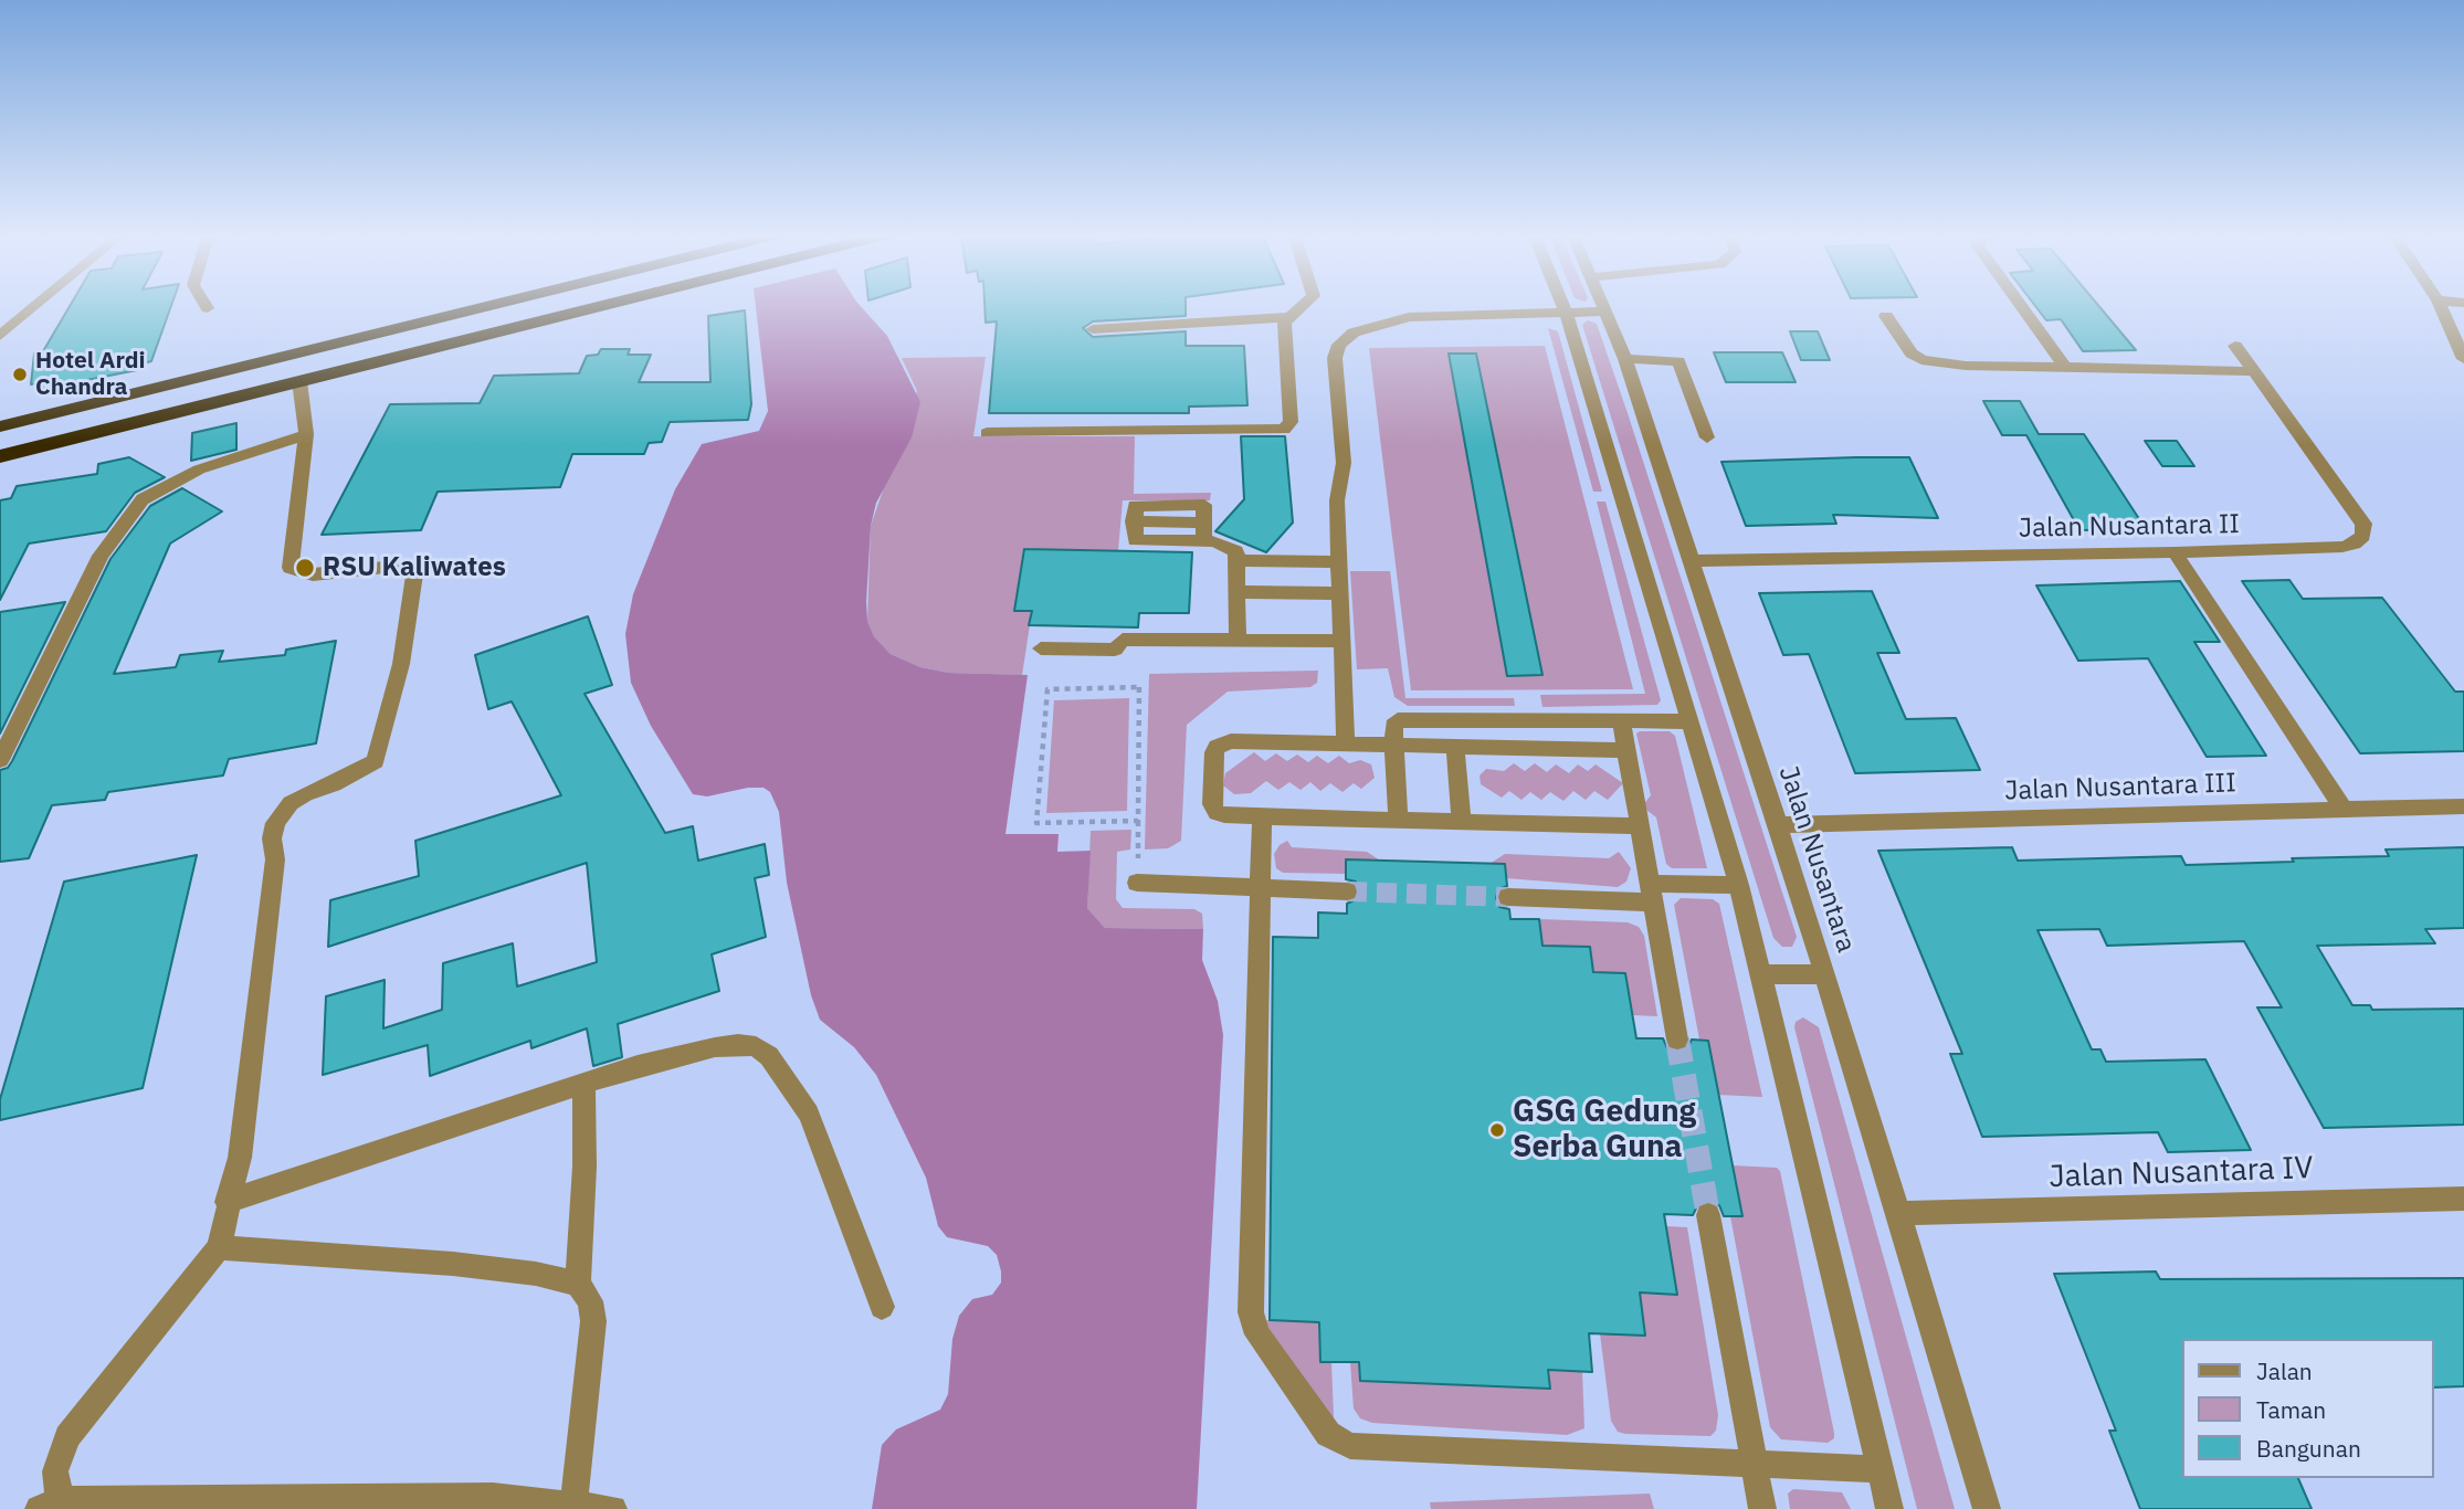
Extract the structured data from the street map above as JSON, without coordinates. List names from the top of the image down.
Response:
{
  "streets": {
    "street": [
      "Jalan Nusantara II",
      "Jalan Nusantara III",
      "Jalan Nusantara",
      "Jalan Nusantara IV"
    ]
  },
  "crossings": [
    ["Jalan Nusantara II", "Jalan Nusantara"],
    ["Jalan Nusantara III", "Jalan Nusantara"],
    ["Jalan Nusantara", "Jalan Nusantara IV"]
  ],
  "places": ["Hotel Ardi Chandra", "RSU Kaliwates", "GSG Gedung Serba Guna"],
  "legend": ["Jalan", "Taman", "Bangunan"]
}
